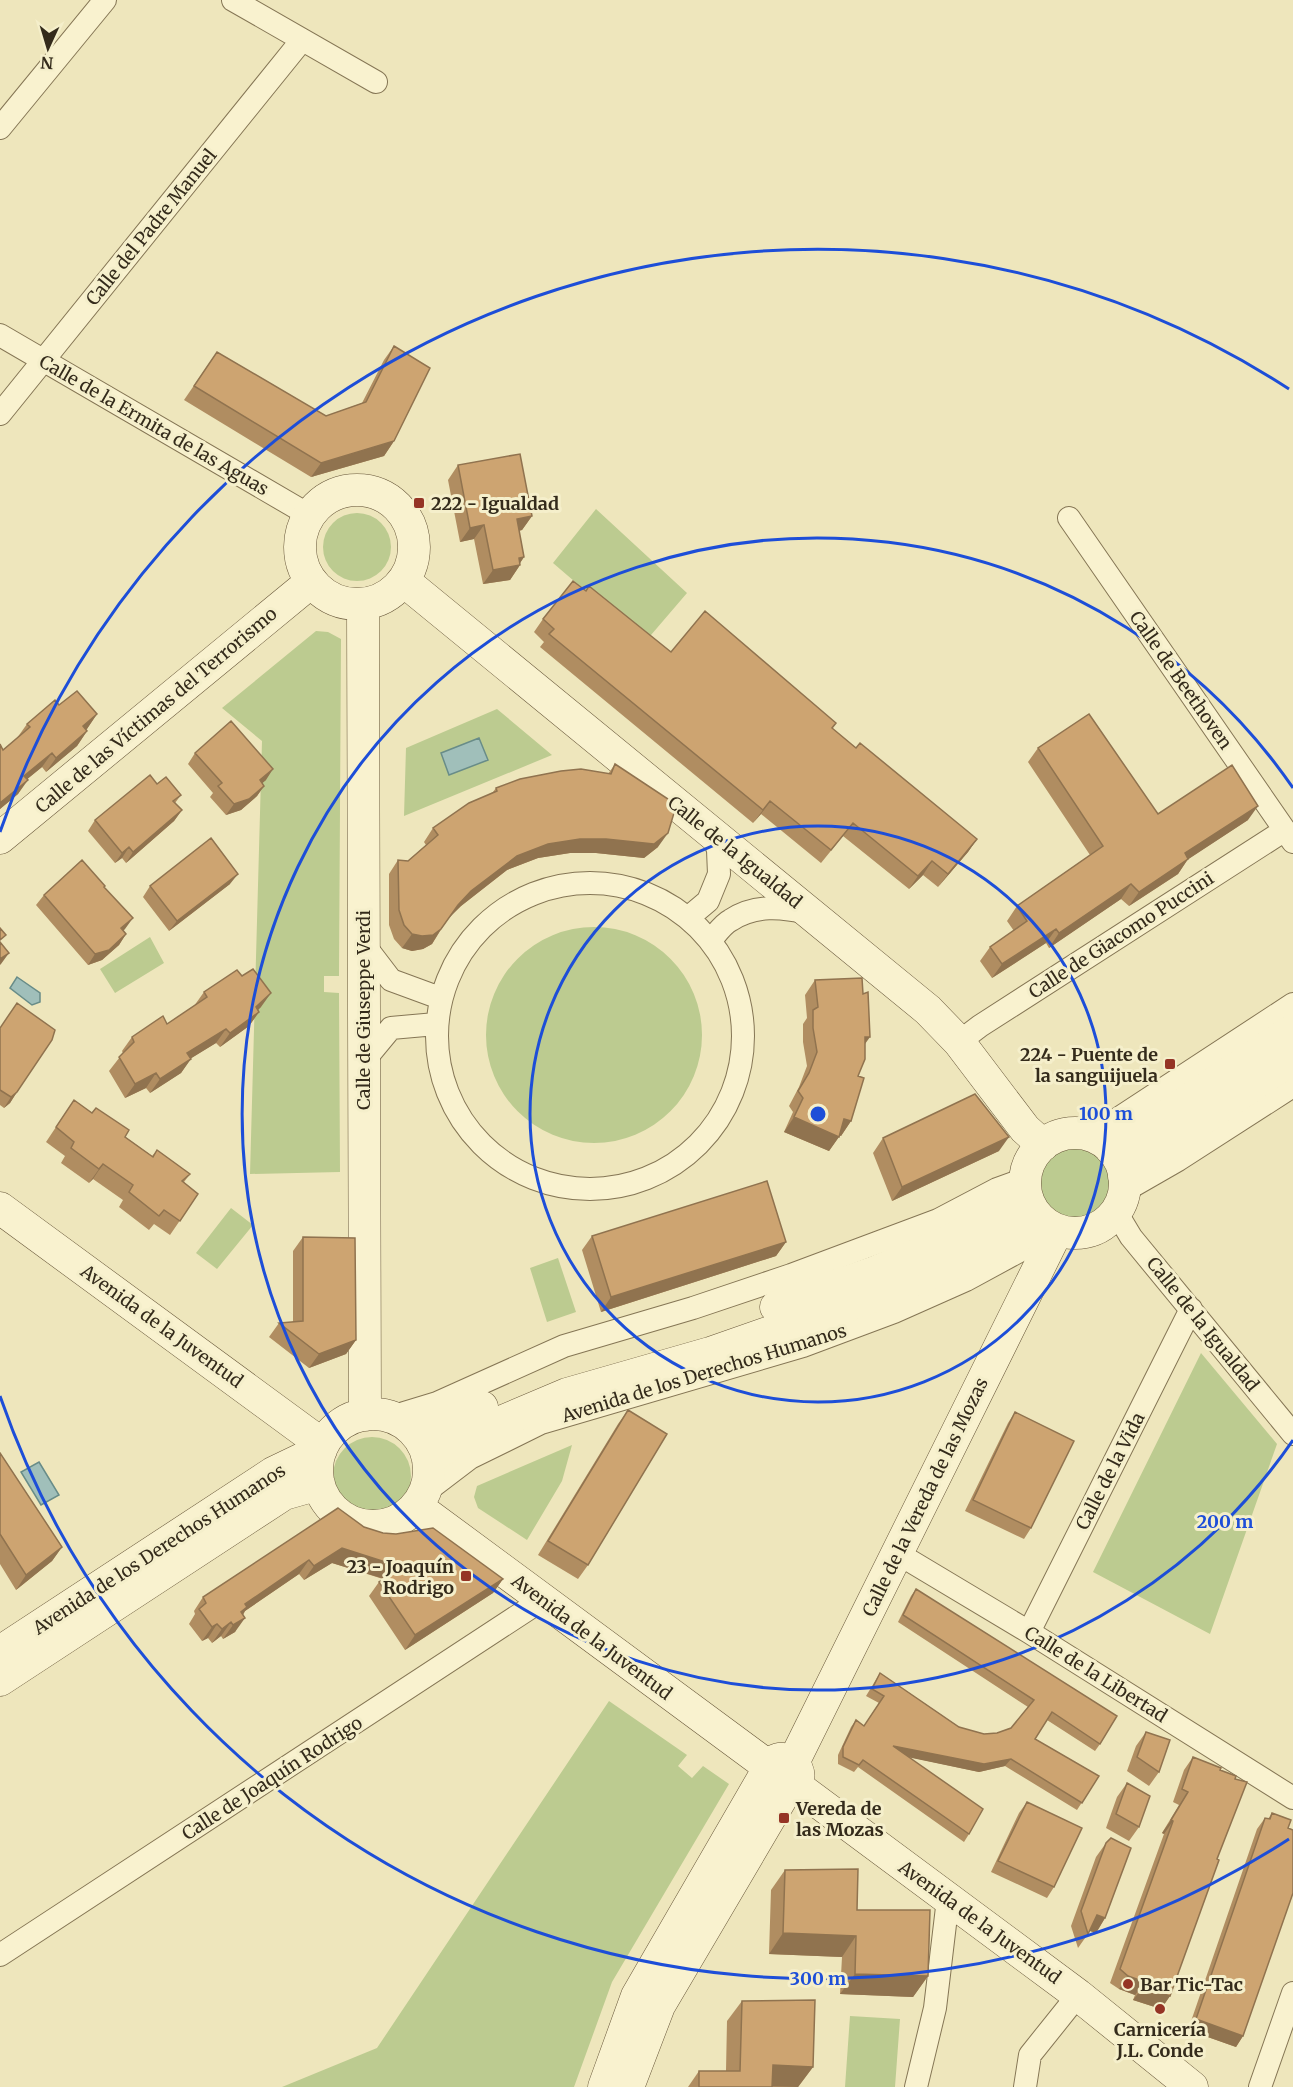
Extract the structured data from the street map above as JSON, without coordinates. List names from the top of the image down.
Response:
{
  "streets": {
    "street": [
      "Calle del Padre Manuel",
      "Calle de la Ermita de las Aguas",
      "Calle de Beethoven",
      "Calle de las Víctimas del Terrorismo",
      "Calle de la Igualdad",
      "Calle de Giacomo Puccini",
      "Calle de Giuseppe Verdi",
      "Avenida de la Juventud",
      "Avenida de los Derechos Humanos",
      "Calle de la Vida",
      "Calle de la Vereda de las Mozas",
      "Calle de la Libertad",
      "Calle de Joaquín Rodrigo"
    ]
  },
  "crossings": [
    ["Calle del Padre Manuel", "Calle de la Ermita de las Aguas"],
    ["Calle de la Ermita de las Aguas", "Calle de las Víctimas del Terrorismo"],
    ["Calle de la Ermita de las Aguas", "Calle de la Igualdad"],
    ["Calle de la Ermita de las Aguas", "Calle de Giuseppe Verdi"],
    ["Calle de Beethoven", "Calle de Giacomo Puccini"],
    ["Calle de las Víctimas del Terrorismo", "Calle de la Igualdad"],
    ["Calle de las Víctimas del Terrorismo", "Calle de Giuseppe Verdi"],
    ["Calle de la Igualdad", "Calle de Giacomo Puccini"],
    ["Calle de la Igualdad", "Calle de Giuseppe Verdi"],
    ["Calle de la Igualdad", "Avenida de los Derechos Humanos"],
    ["Calle de la Igualdad", "Calle de la Vida"],
    ["Calle de la Igualdad", "Calle de la Vereda de las Mozas"],
    ["Calle de Giuseppe Verdi", "Avenida de la Juventud"],
    ["Calle de Giuseppe Verdi", "Avenida de los Derechos Humanos"],
    ["Avenida de la Juventud", "Avenida de los Derechos Humanos"],
    ["Avenida de la Juventud", "Calle de la Vereda de las Mozas"],
    ["Avenida de la Juventud", "Calle de Joaquín Rodrigo"],
    ["Avenida de los Derechos Humanos", "Calle de la Vereda de las Mozas"],
    ["Calle de la Vida", "Calle de la Libertad"],
    ["Calle de la Vereda de las Mozas", "Calle de la Libertad"]
  ],
  "places": {
    "transit": [
      "222 - Igualdad",
      "224 - Puente de la sanguijuela",
      "23 - Joaquín Rodrigo",
      "Vereda de las Mozas"
    ],
    "other": ["Bar Tic-Tac", "Carnicería J.L. Conde"]
  },
  "north": "bottom",
  "rings": ["100 m", "200 m", "300 m"]
}
